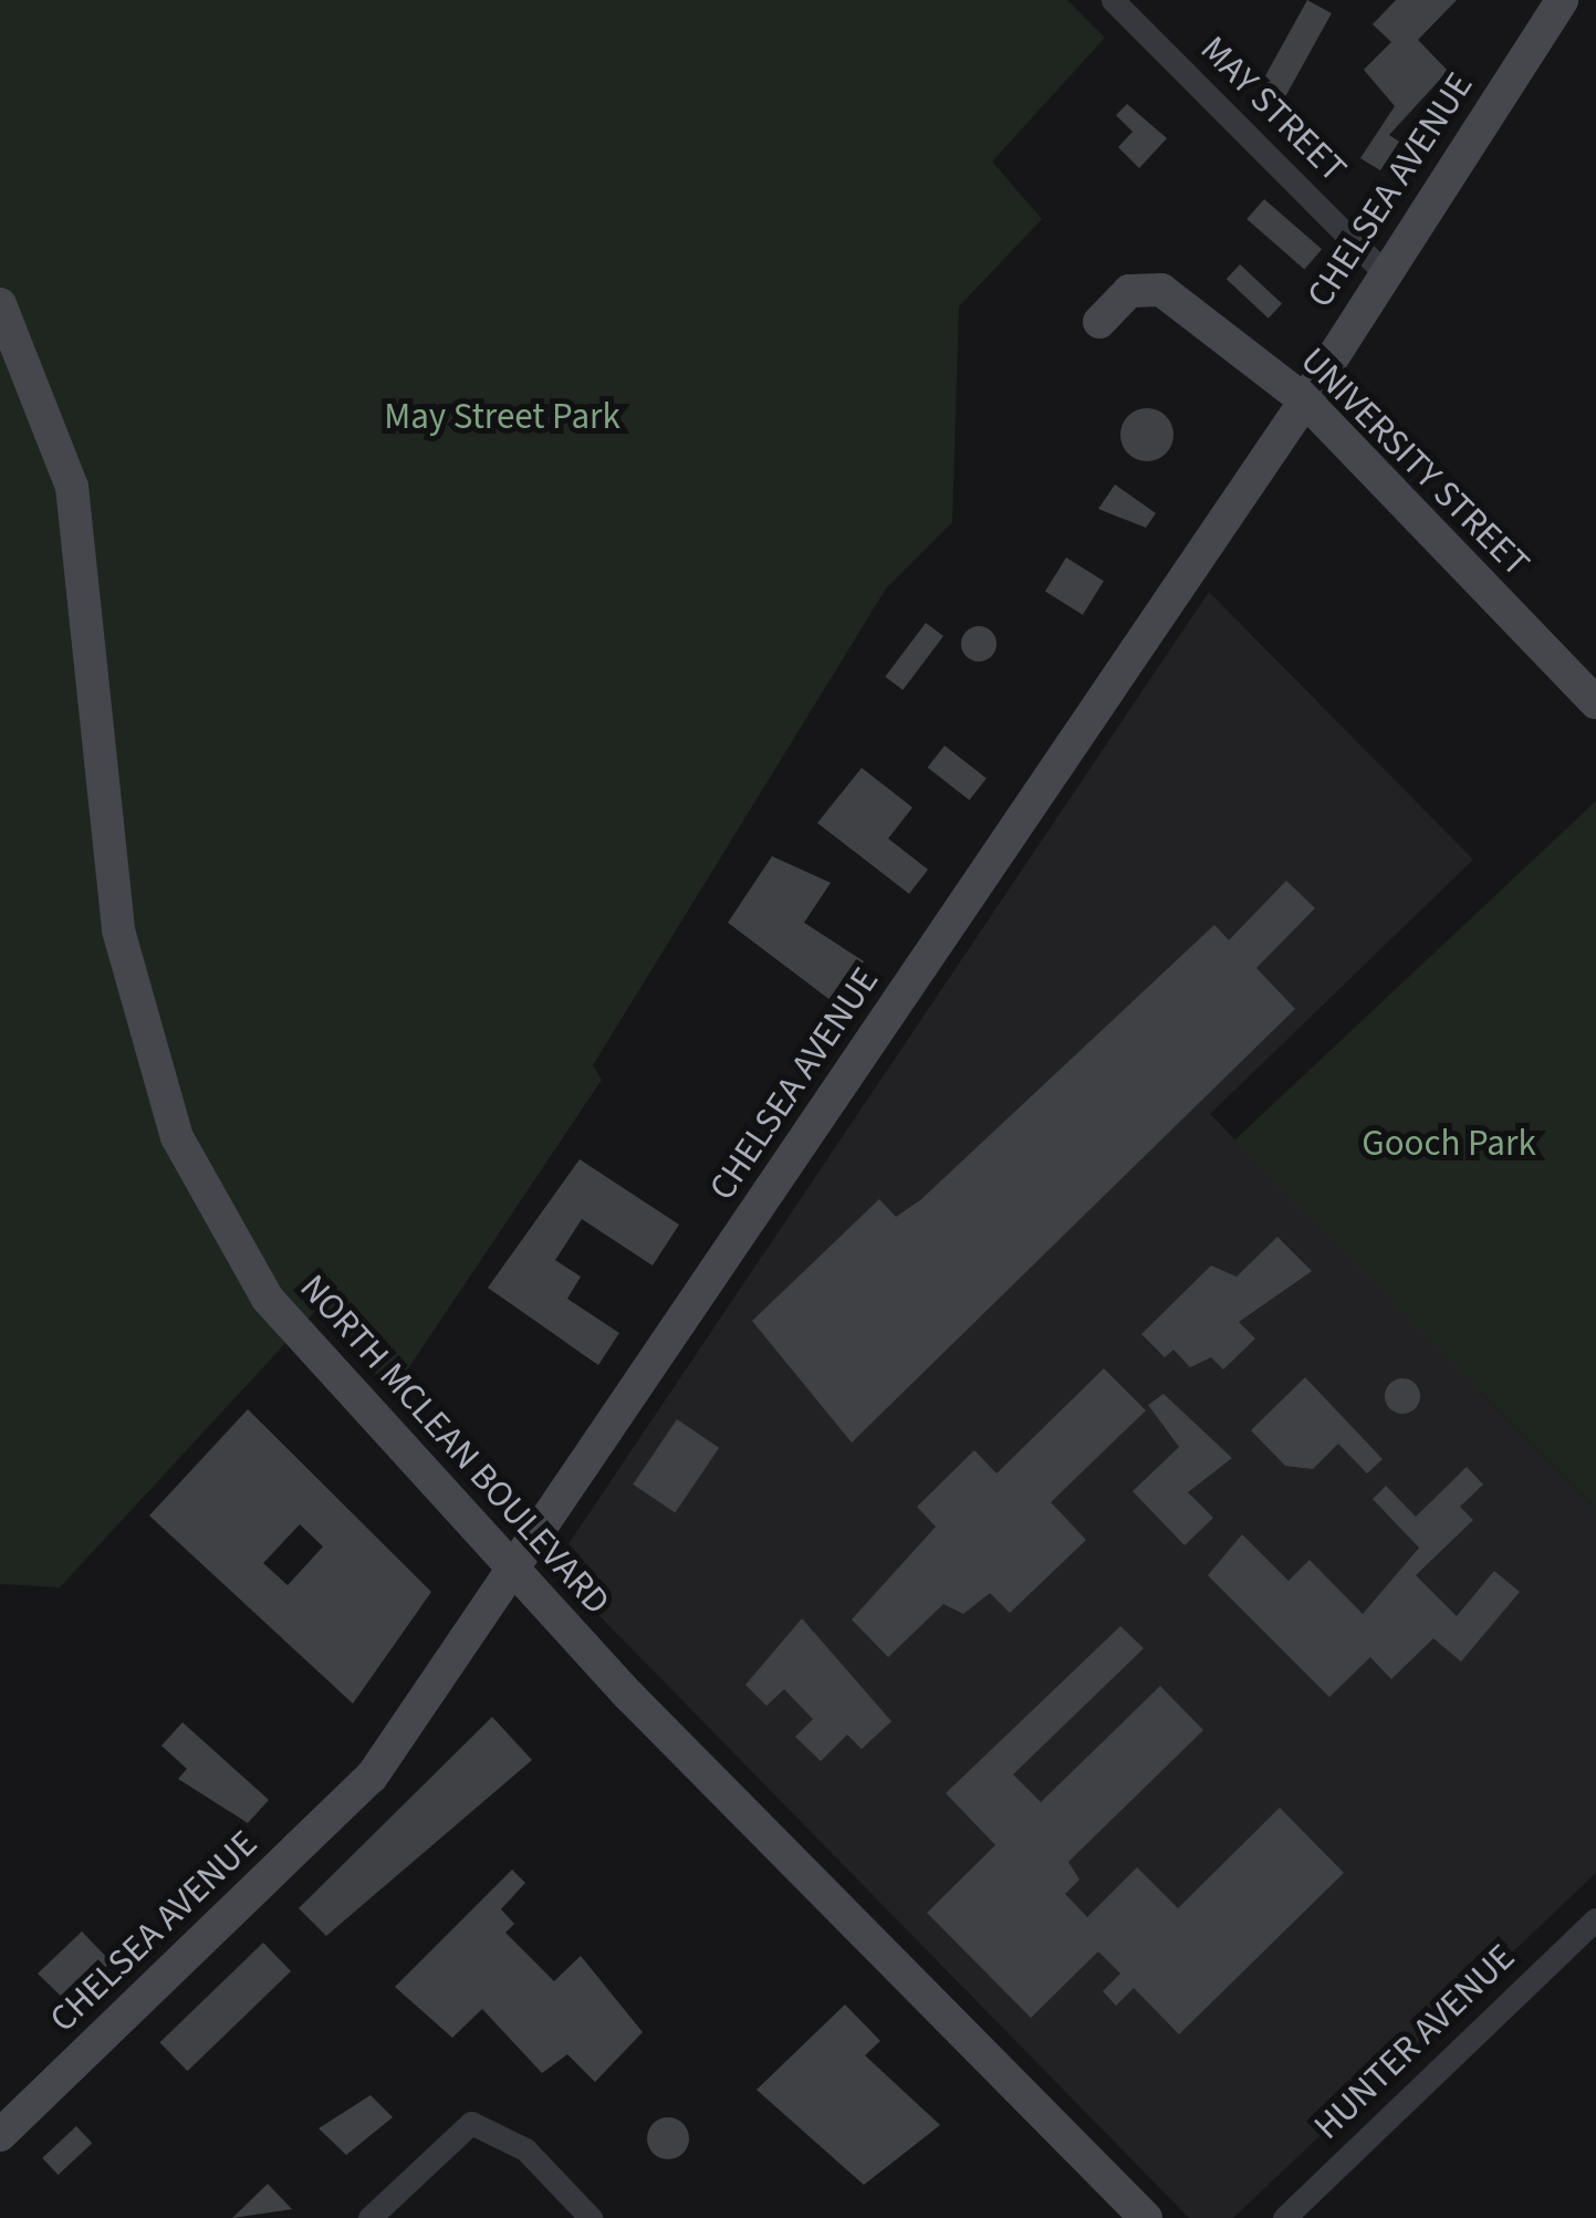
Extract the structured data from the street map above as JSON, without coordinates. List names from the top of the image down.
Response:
{
  "streets": {
    "main road": ["CHELSEA AVENUE", "UNIVERSITY STREET", "NORTH MCLEAN BOULEVARD"],
    "street": ["MAY STREET", "HUNTER AVENUE"]
  },
  "crossings": [
    ["MAY STREET", "CHELSEA AVENUE"],
    ["CHELSEA AVENUE", "UNIVERSITY STREET"],
    ["CHELSEA AVENUE", "NORTH MCLEAN BOULEVARD"]
  ],
  "parks": ["May Street Park", "Gooch Park"]
}
